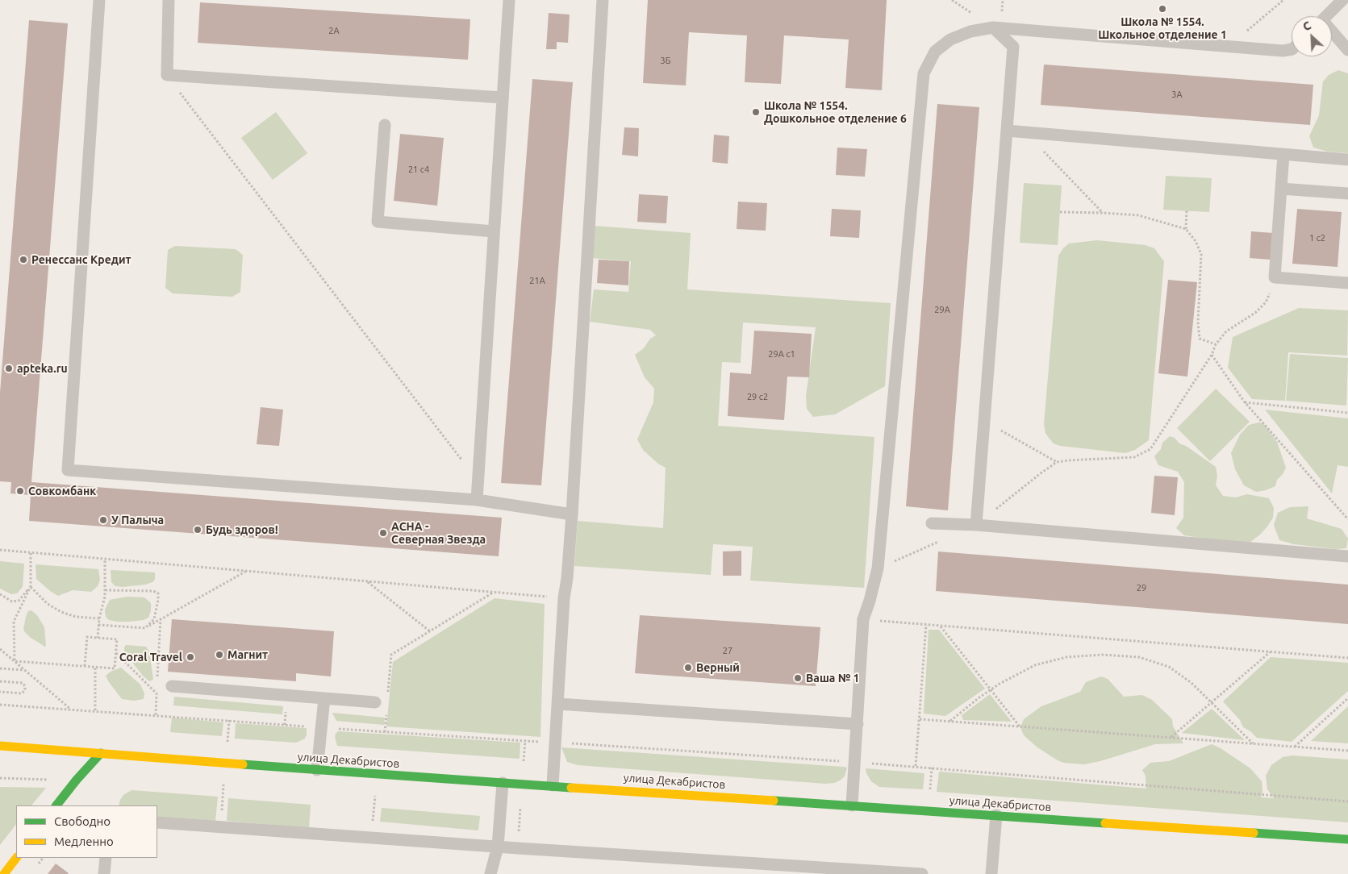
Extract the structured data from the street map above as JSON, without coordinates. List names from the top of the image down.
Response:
{
  "streets": {
    "main road": ["улица Декабристов"]
  },
  "places": [
    "Школа № 1554. Школьное отделение 1",
    "Школа № 1554. Дошкольное отделение 6",
    "Ренессанс Кредит",
    "apteka.ru",
    "Совкомбанк",
    "У Палыча",
    "Будь здоров!",
    "АСНА - Северная Звезда",
    "Магнит",
    "Coral Travel",
    "Верный",
    "Ваша № 1"
  ],
  "house_numbers": [
    "2А",
    "3Б",
    "3А",
    "21 с4",
    "1 с2",
    "21А",
    "29А",
    "29А с1",
    "29 с2",
    "29",
    "27"
  ],
  "legend": ["Свободно", "Медленно"],
  "north": "top left"
}
